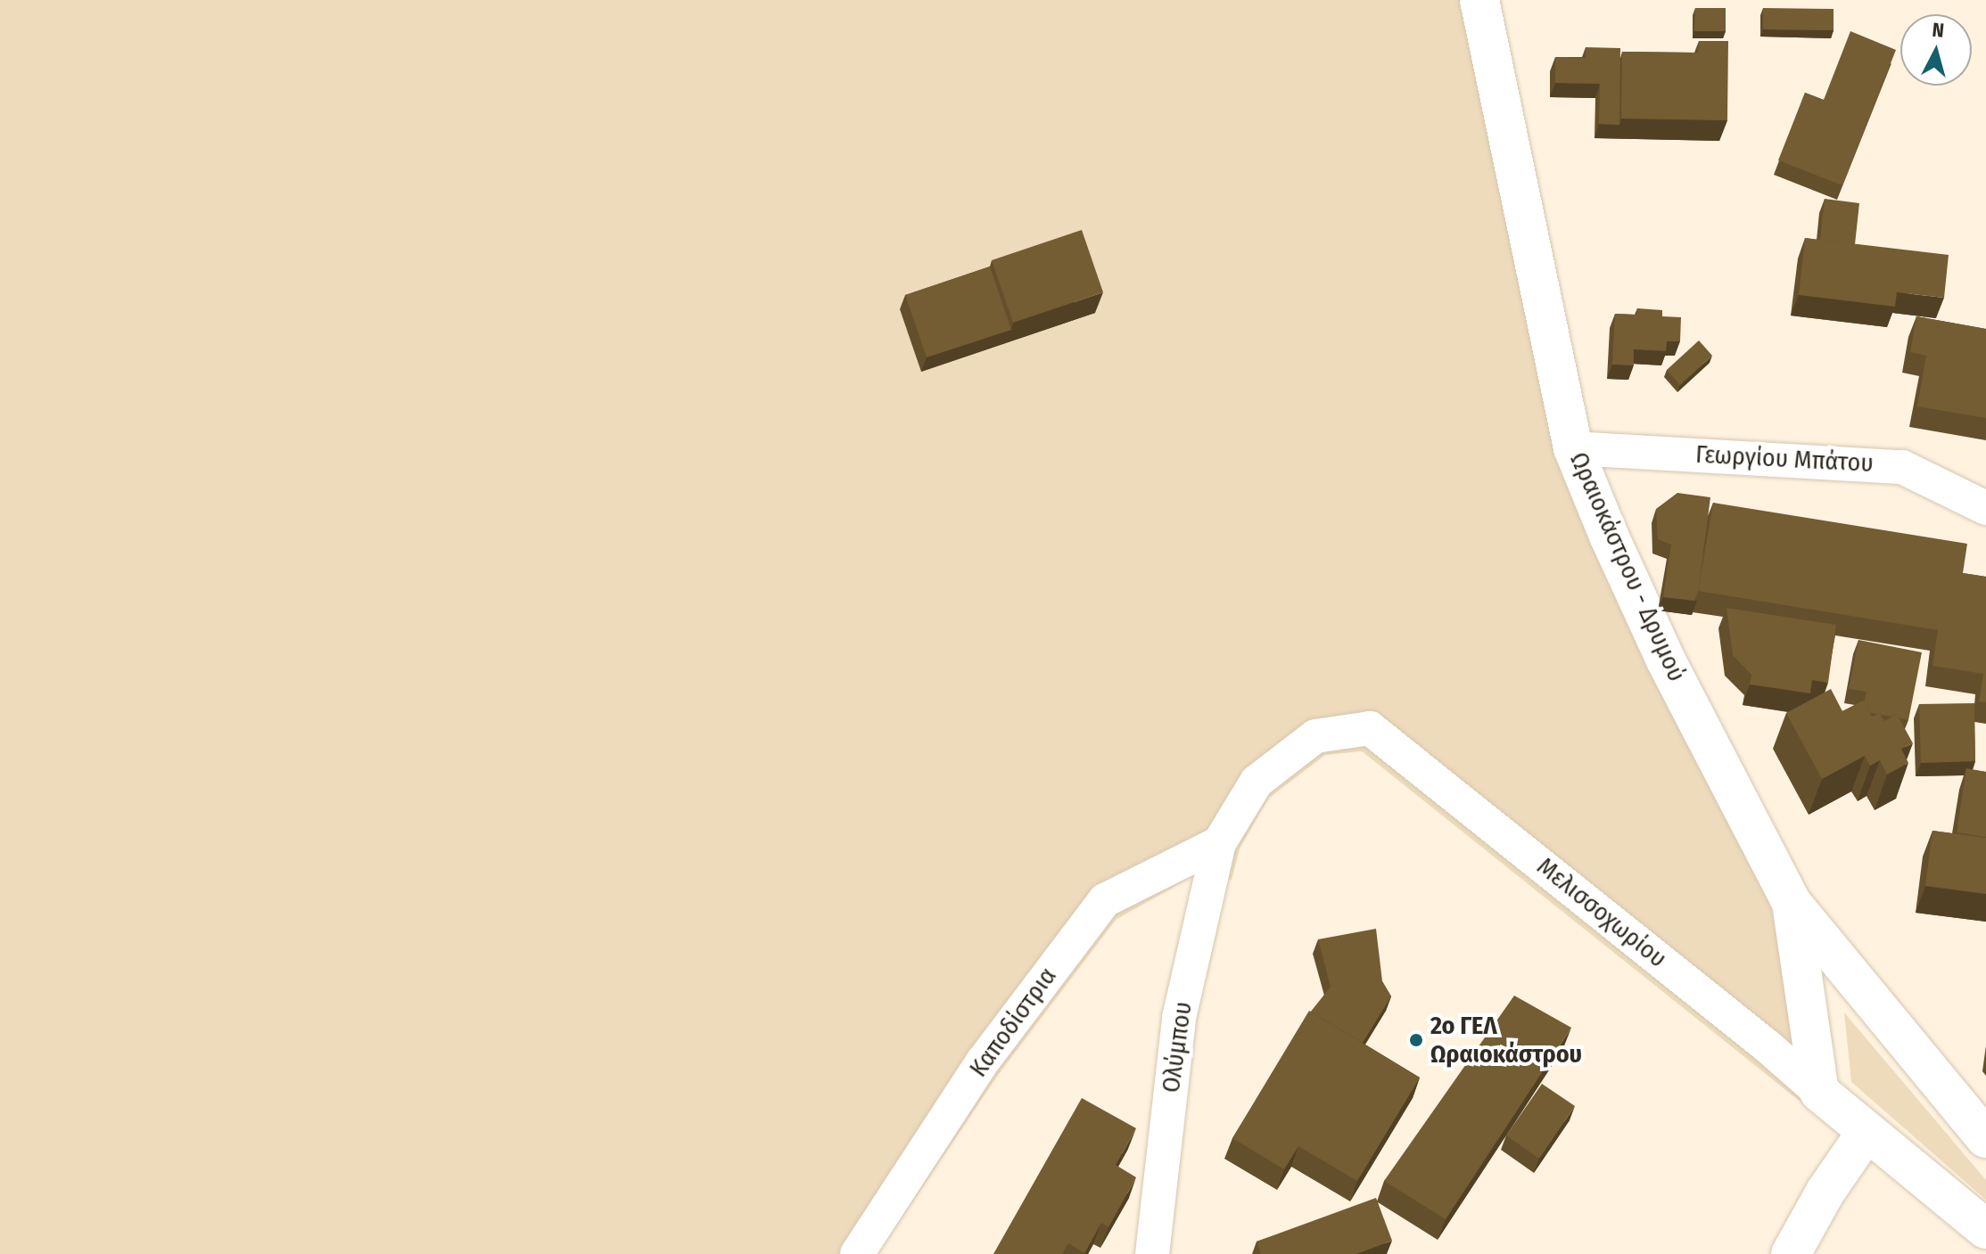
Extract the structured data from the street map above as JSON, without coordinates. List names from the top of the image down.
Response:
{
  "streets": {
    "main road": ["Ωραιοκάστρου - Δρυμού", "Μελισσοχωρίου"],
    "street": ["Γεωργίου Μπάτου", "Καποδίστρια", "Ολύμπου"]
  },
  "crossings": [
    ["Γεωργίου Μπάτου", "Ωραιοκάστρου - Δρυμού"],
    ["Μελισσοχωρίου", "Καποδίστρια"],
    ["Μελισσοχωρίου", "Ολύμπου"],
    ["Καποδίστρια", "Ολύμπου"]
  ],
  "places": ["2o ΓΕΛ Ωραιοκάστρου"],
  "north": "top"
}
